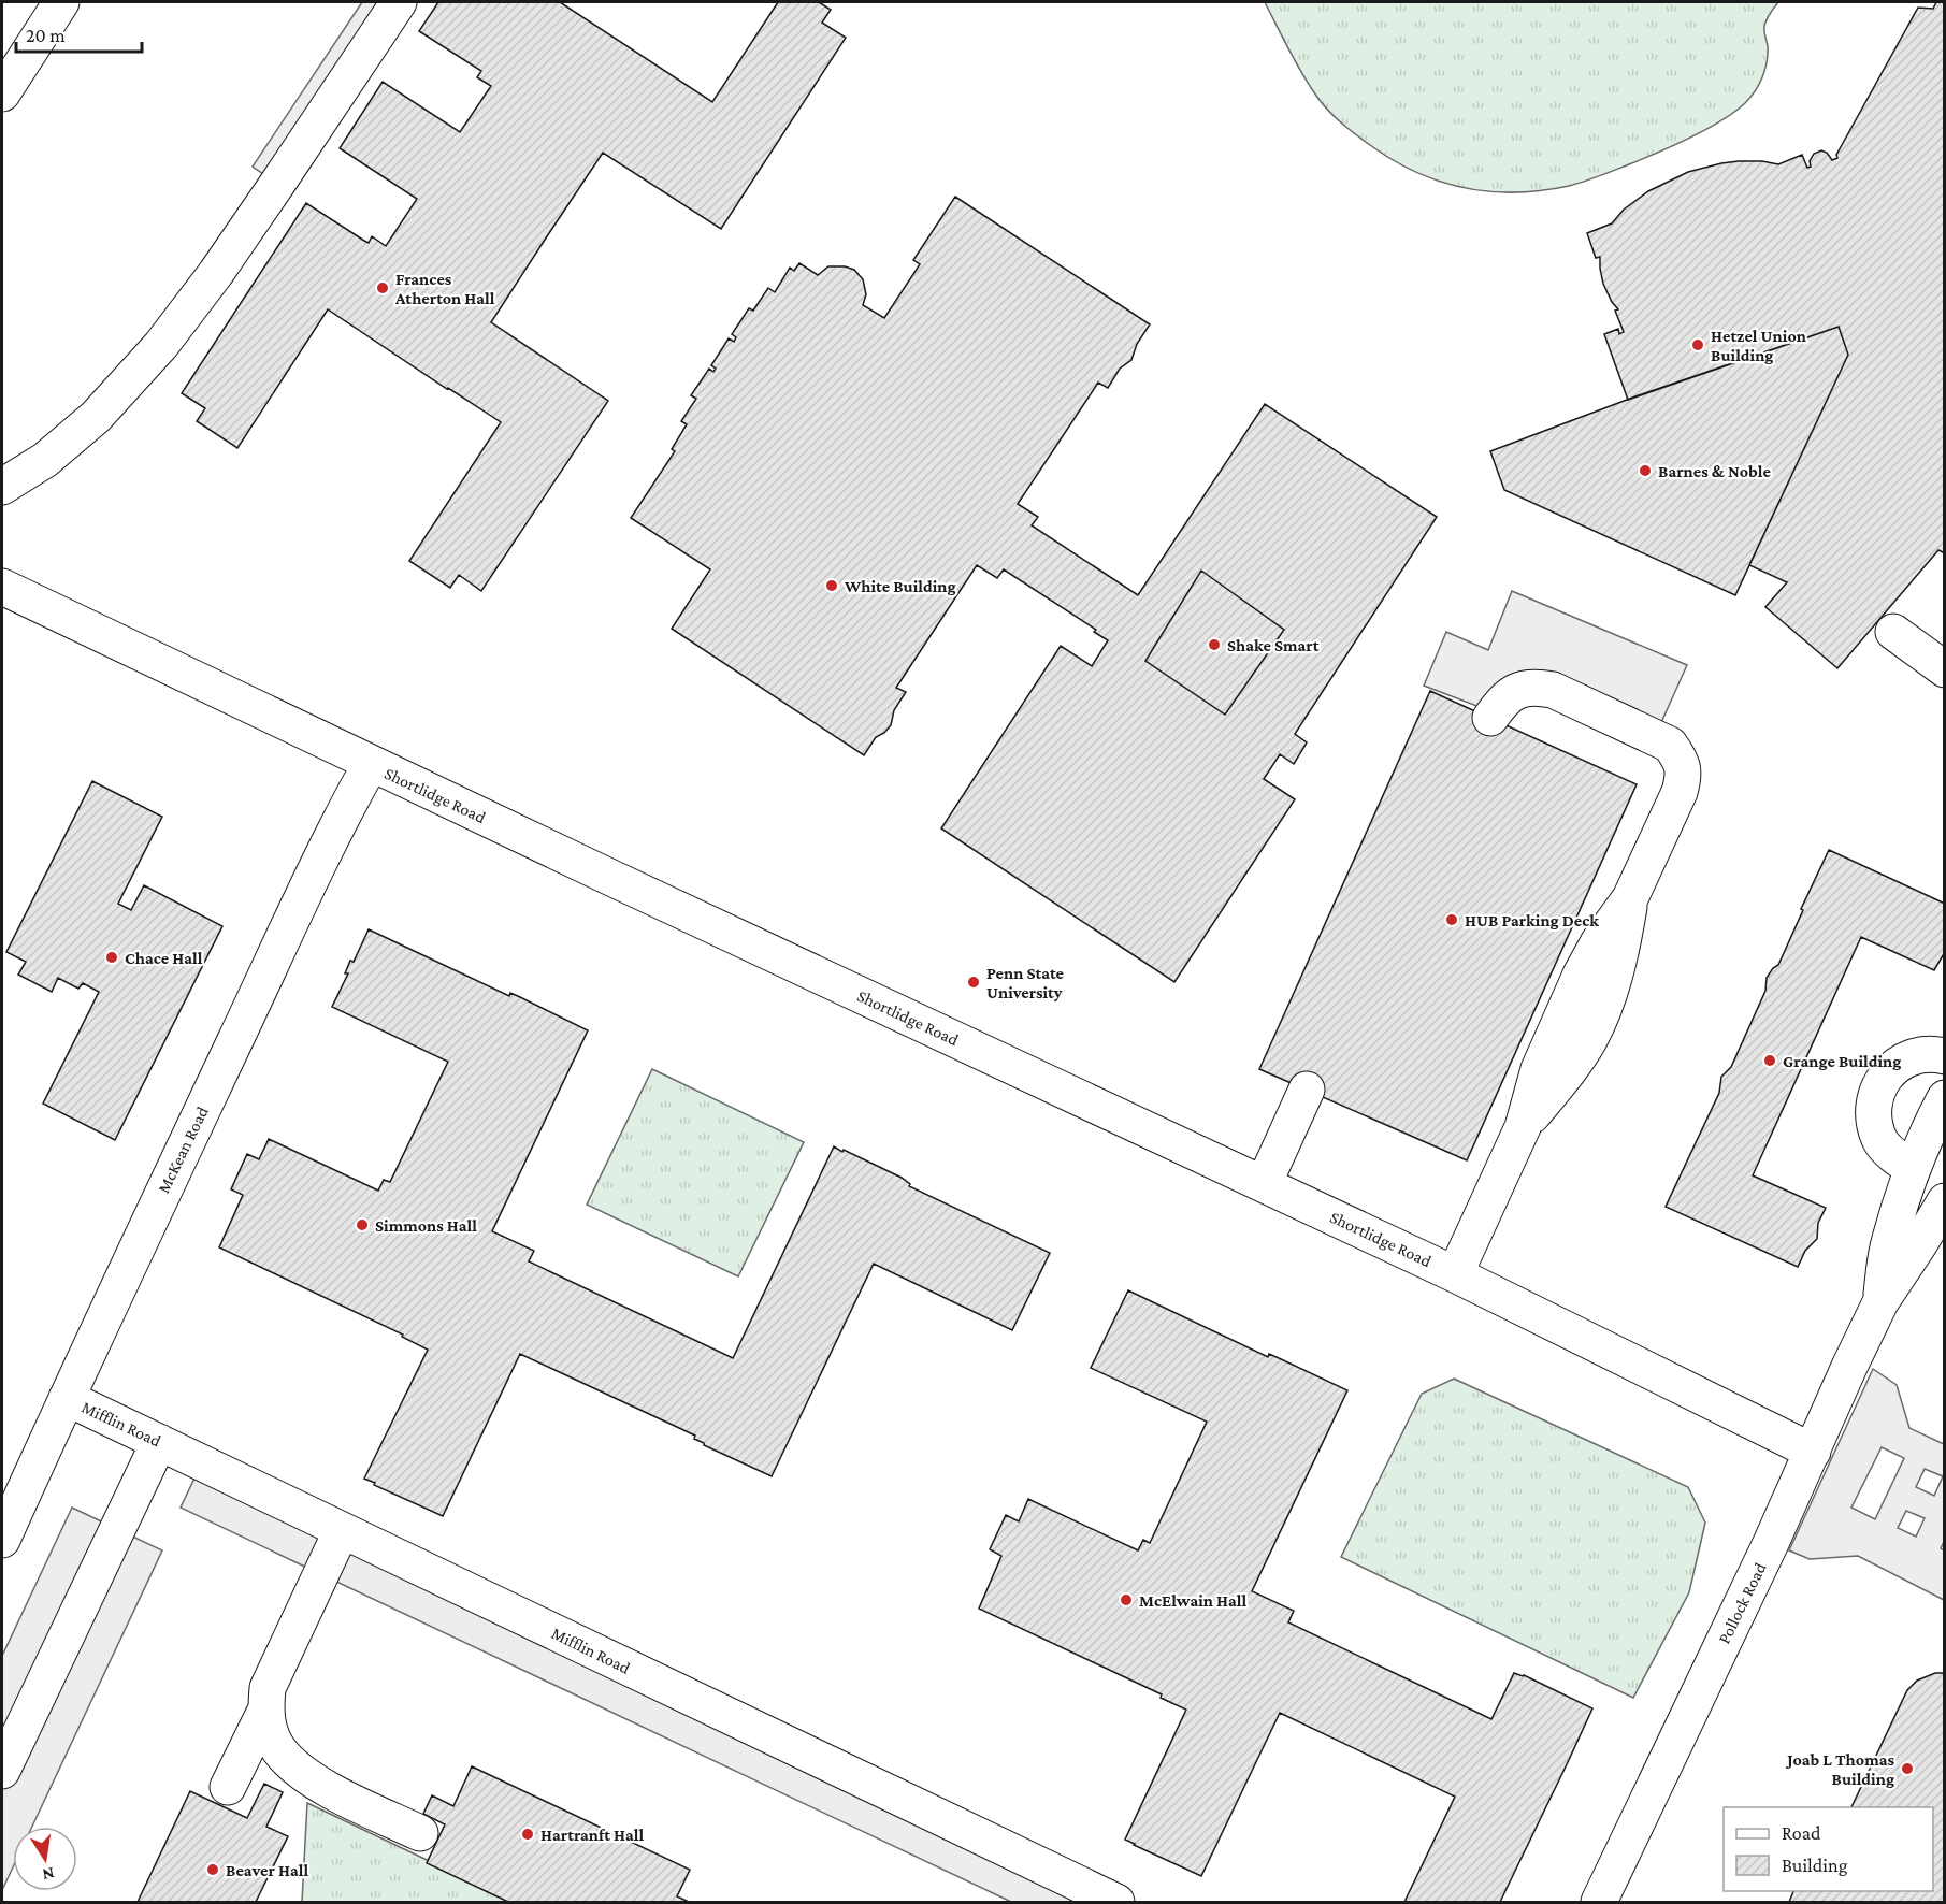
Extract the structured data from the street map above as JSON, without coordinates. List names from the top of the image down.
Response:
{
  "streets": {
    "street": [
      "Shortlidge Road",
      "McKean Road",
      "Mifflin Road",
      "Pollock Road"
    ]
  },
  "crossings": [
    ["Shortlidge Road", "McKean Road"],
    ["Shortlidge Road", "Pollock Road"],
    ["McKean Road", "Mifflin Road"]
  ],
  "places": [
    "Frances Atherton Hall",
    "Hetzel Union Building",
    "Barnes & Noble",
    "White Building",
    "Shake Smart",
    "HUB Parking Deck",
    "Chace Hall",
    "Penn State University",
    "Grange Building",
    "Simmons Hall",
    "McElwain Hall",
    "Joab L Thomas Building",
    "Hartranft Hall",
    "Beaver Hall"
  ],
  "legend": ["Road", "Building"],
  "scale_bar": "20 m",
  "north": "bottom"
}
